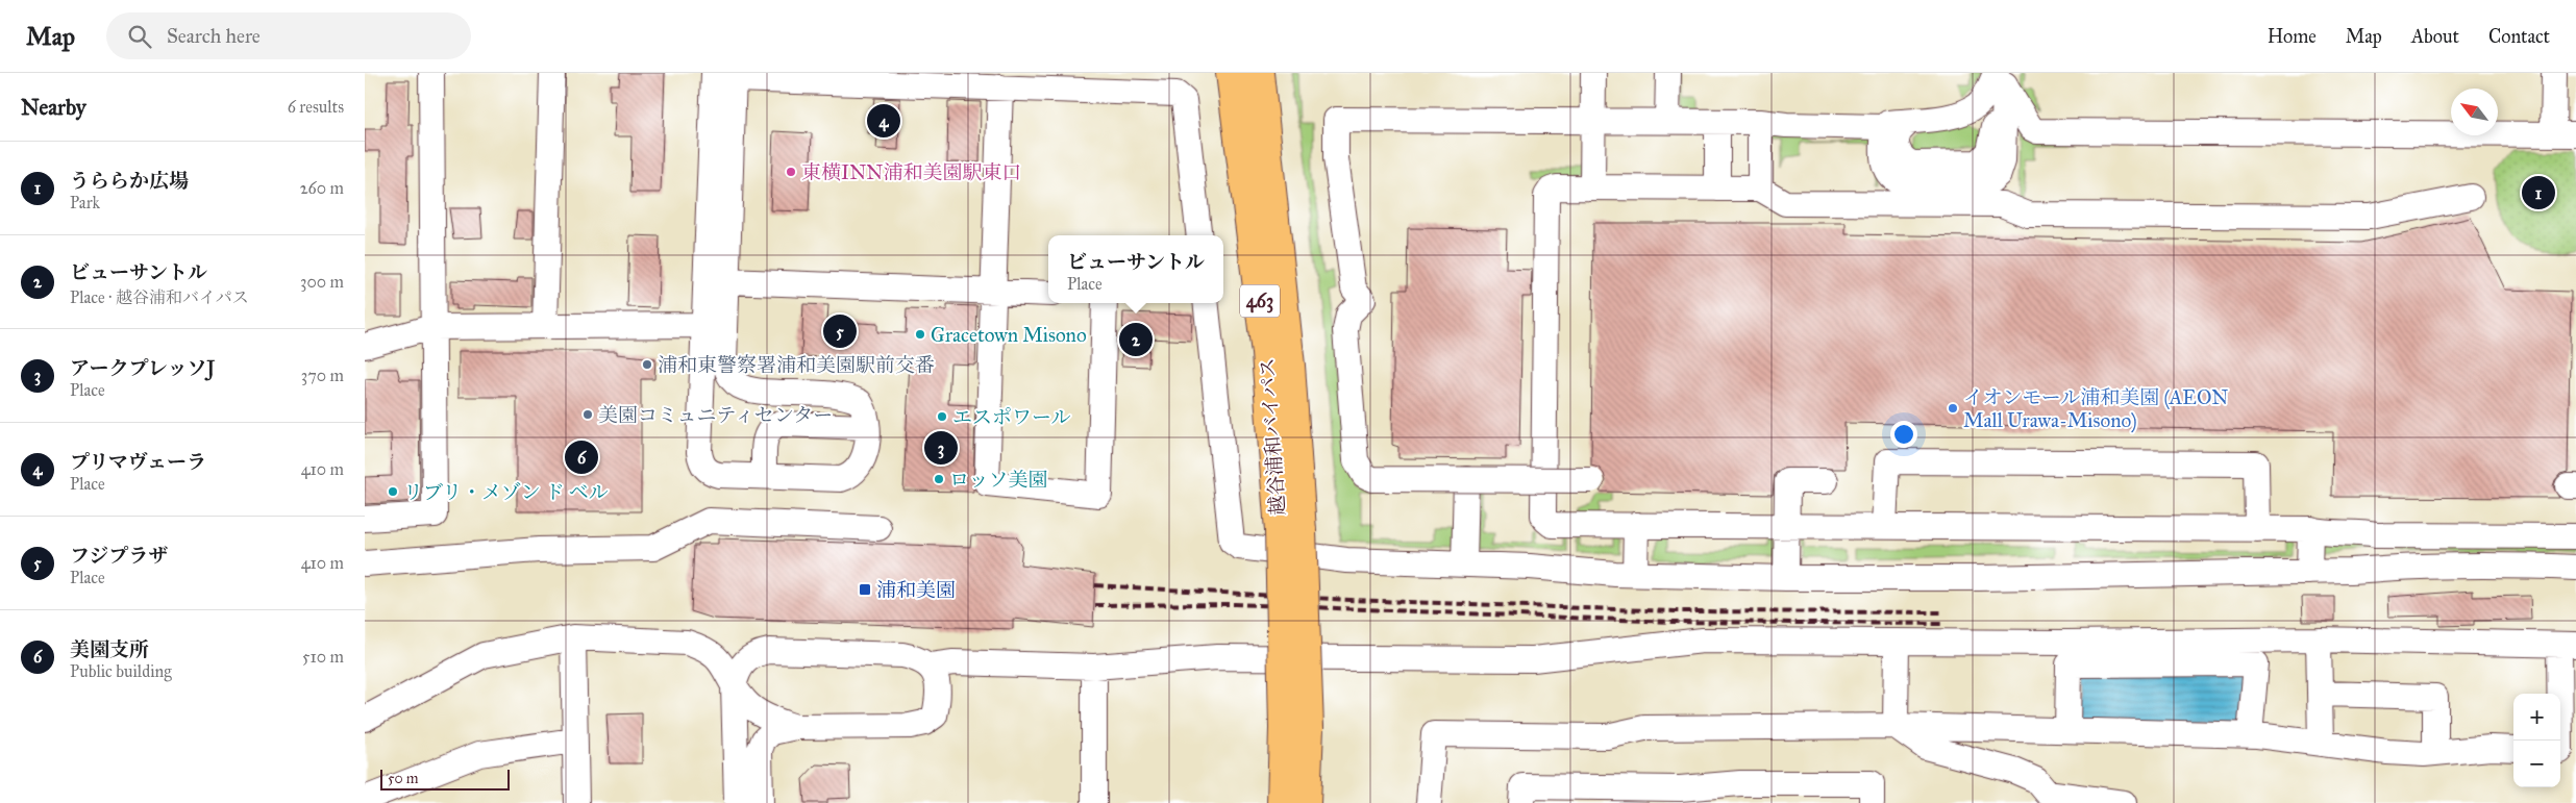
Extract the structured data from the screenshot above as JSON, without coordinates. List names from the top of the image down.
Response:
{
  "streets": {
    "highway": ["463", "越谷浦和バイパス"]
  },
  "places": {
    "other": [
      "東横INN浦和美園駅東口",
      "Gracetown Misono",
      "浦和東警察署浦和美園駅前交番",
      "イオンモール浦和美園 (AEON Mall Urawa-Misono)",
      "美園コミュニティセンター",
      "エスポワール",
      "ロッソ美園",
      "リブリ・メゾン ド ベル"
    ],
    "transit": ["浦和美園"]
  },
  "scale_bar": "50 m",
  "north": "top left",
  "page": {
    "header": "Map",
    "search": "Search here",
    "nav": [
      "Home",
      "Map",
      "About",
      "Contact"
    ],
    "heading": ["Nearby", "6 results"],
    "pins": [
      "4",
      "1",
      "5",
      "2",
      "3",
      "6"
    ],
    "list": [
      {
        "mark": "1",
        "name": "うららか広場",
        "note": "Park",
        "value": "260 m"
      },
      {
        "mark": "2",
        "name": "ビューサントル",
        "note": "Place · 越谷浦和バイパス",
        "value": "300 m"
      },
      {
        "mark": "3",
        "name": "アークプレッソJ",
        "note": "Place",
        "value": "370 m"
      },
      {
        "mark": "4",
        "name": "プリマヴェーラ",
        "note": "Place",
        "value": "410 m"
      },
      {
        "mark": "5",
        "name": "フジプラザ",
        "note": "Place",
        "value": "410 m"
      },
      {
        "mark": "6",
        "name": "美園支所",
        "note": "Public building",
        "value": "510 m"
      }
    ],
    "popup": ["ビューサントル", "Place"],
    "map_buttons": ["+", "−"],
    "scale": "50 m"
  }
}
